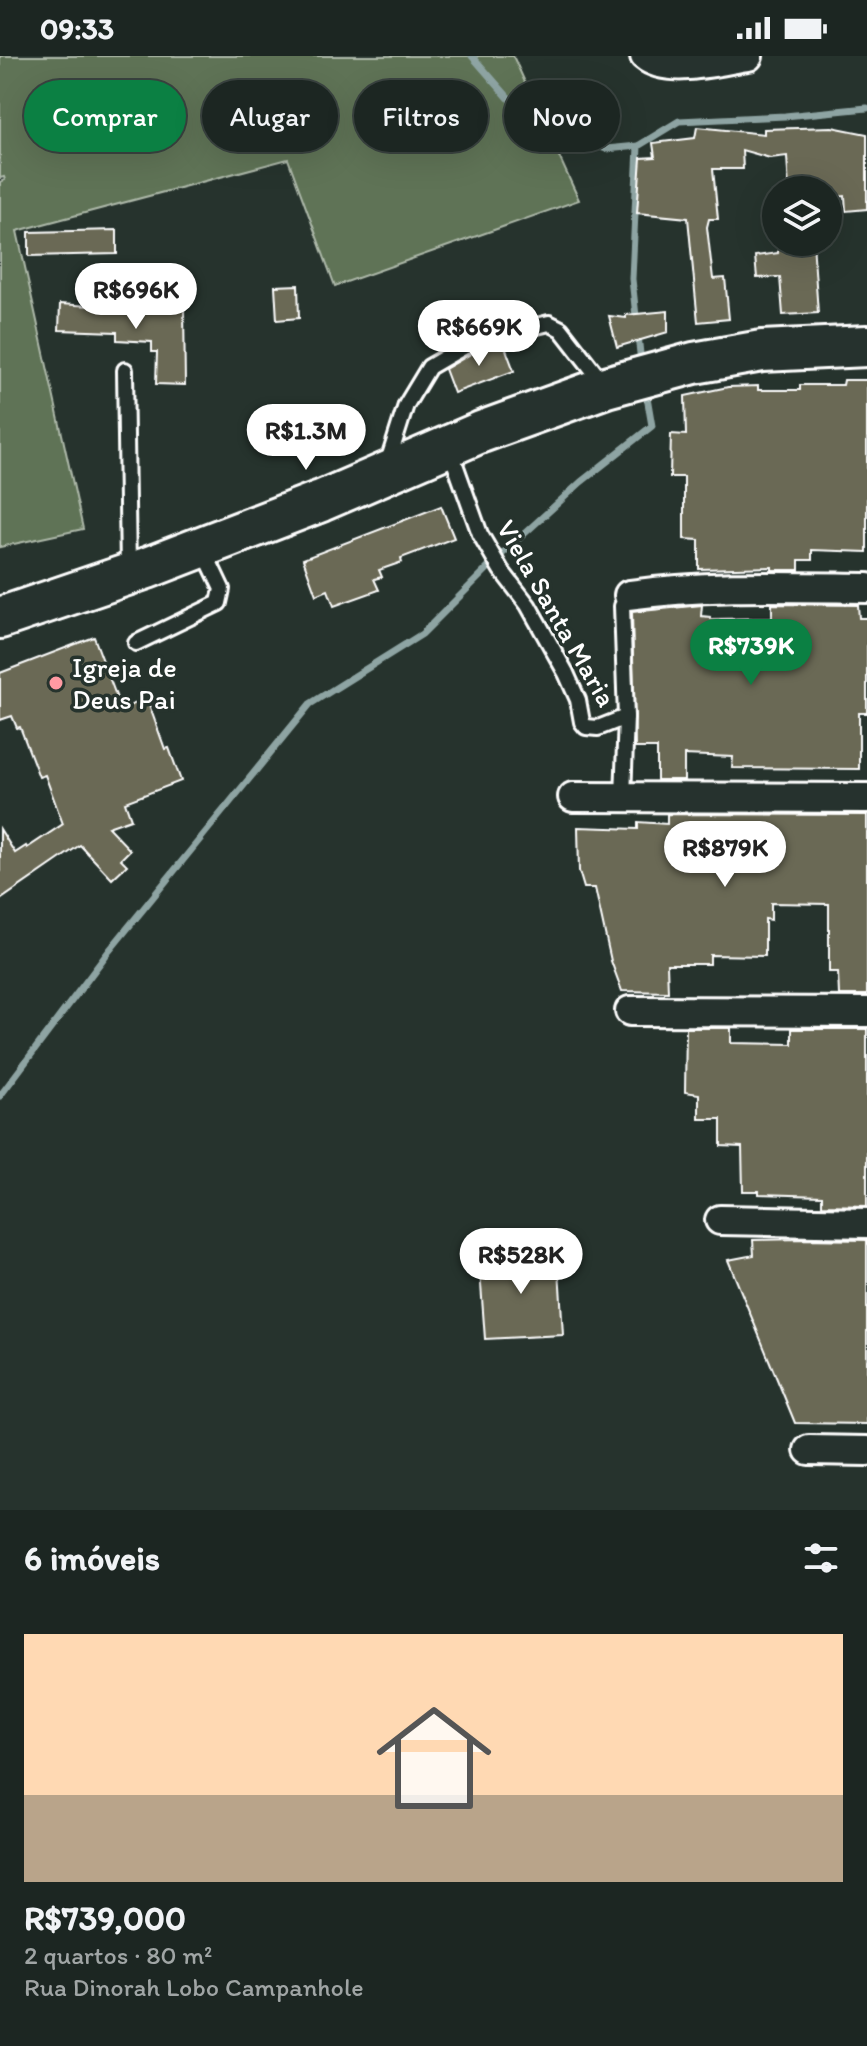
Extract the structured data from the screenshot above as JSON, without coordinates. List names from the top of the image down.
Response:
{
  "streets": {
    "lane": ["Viela Santa Maria"]
  },
  "places": ["Igreja de Deus Pai"],
  "page": {
    "status": "09:33",
    "chip": [
      "Comprar",
      "Alugar",
      "Filtros",
      "Novo"
    ],
    "price": [
      "R$696K",
      "R$669K",
      "R$1.3M",
      "R$739K",
      "R$879K",
      "R$528K"
    ],
    "heading": "6 imóveis",
    "list": [
      {
        "name": "R$739,000",
        "note": "2 quartos · 80 m² · Rua Dinorah Lobo Campanhole"
      }
    ]
  }
}
